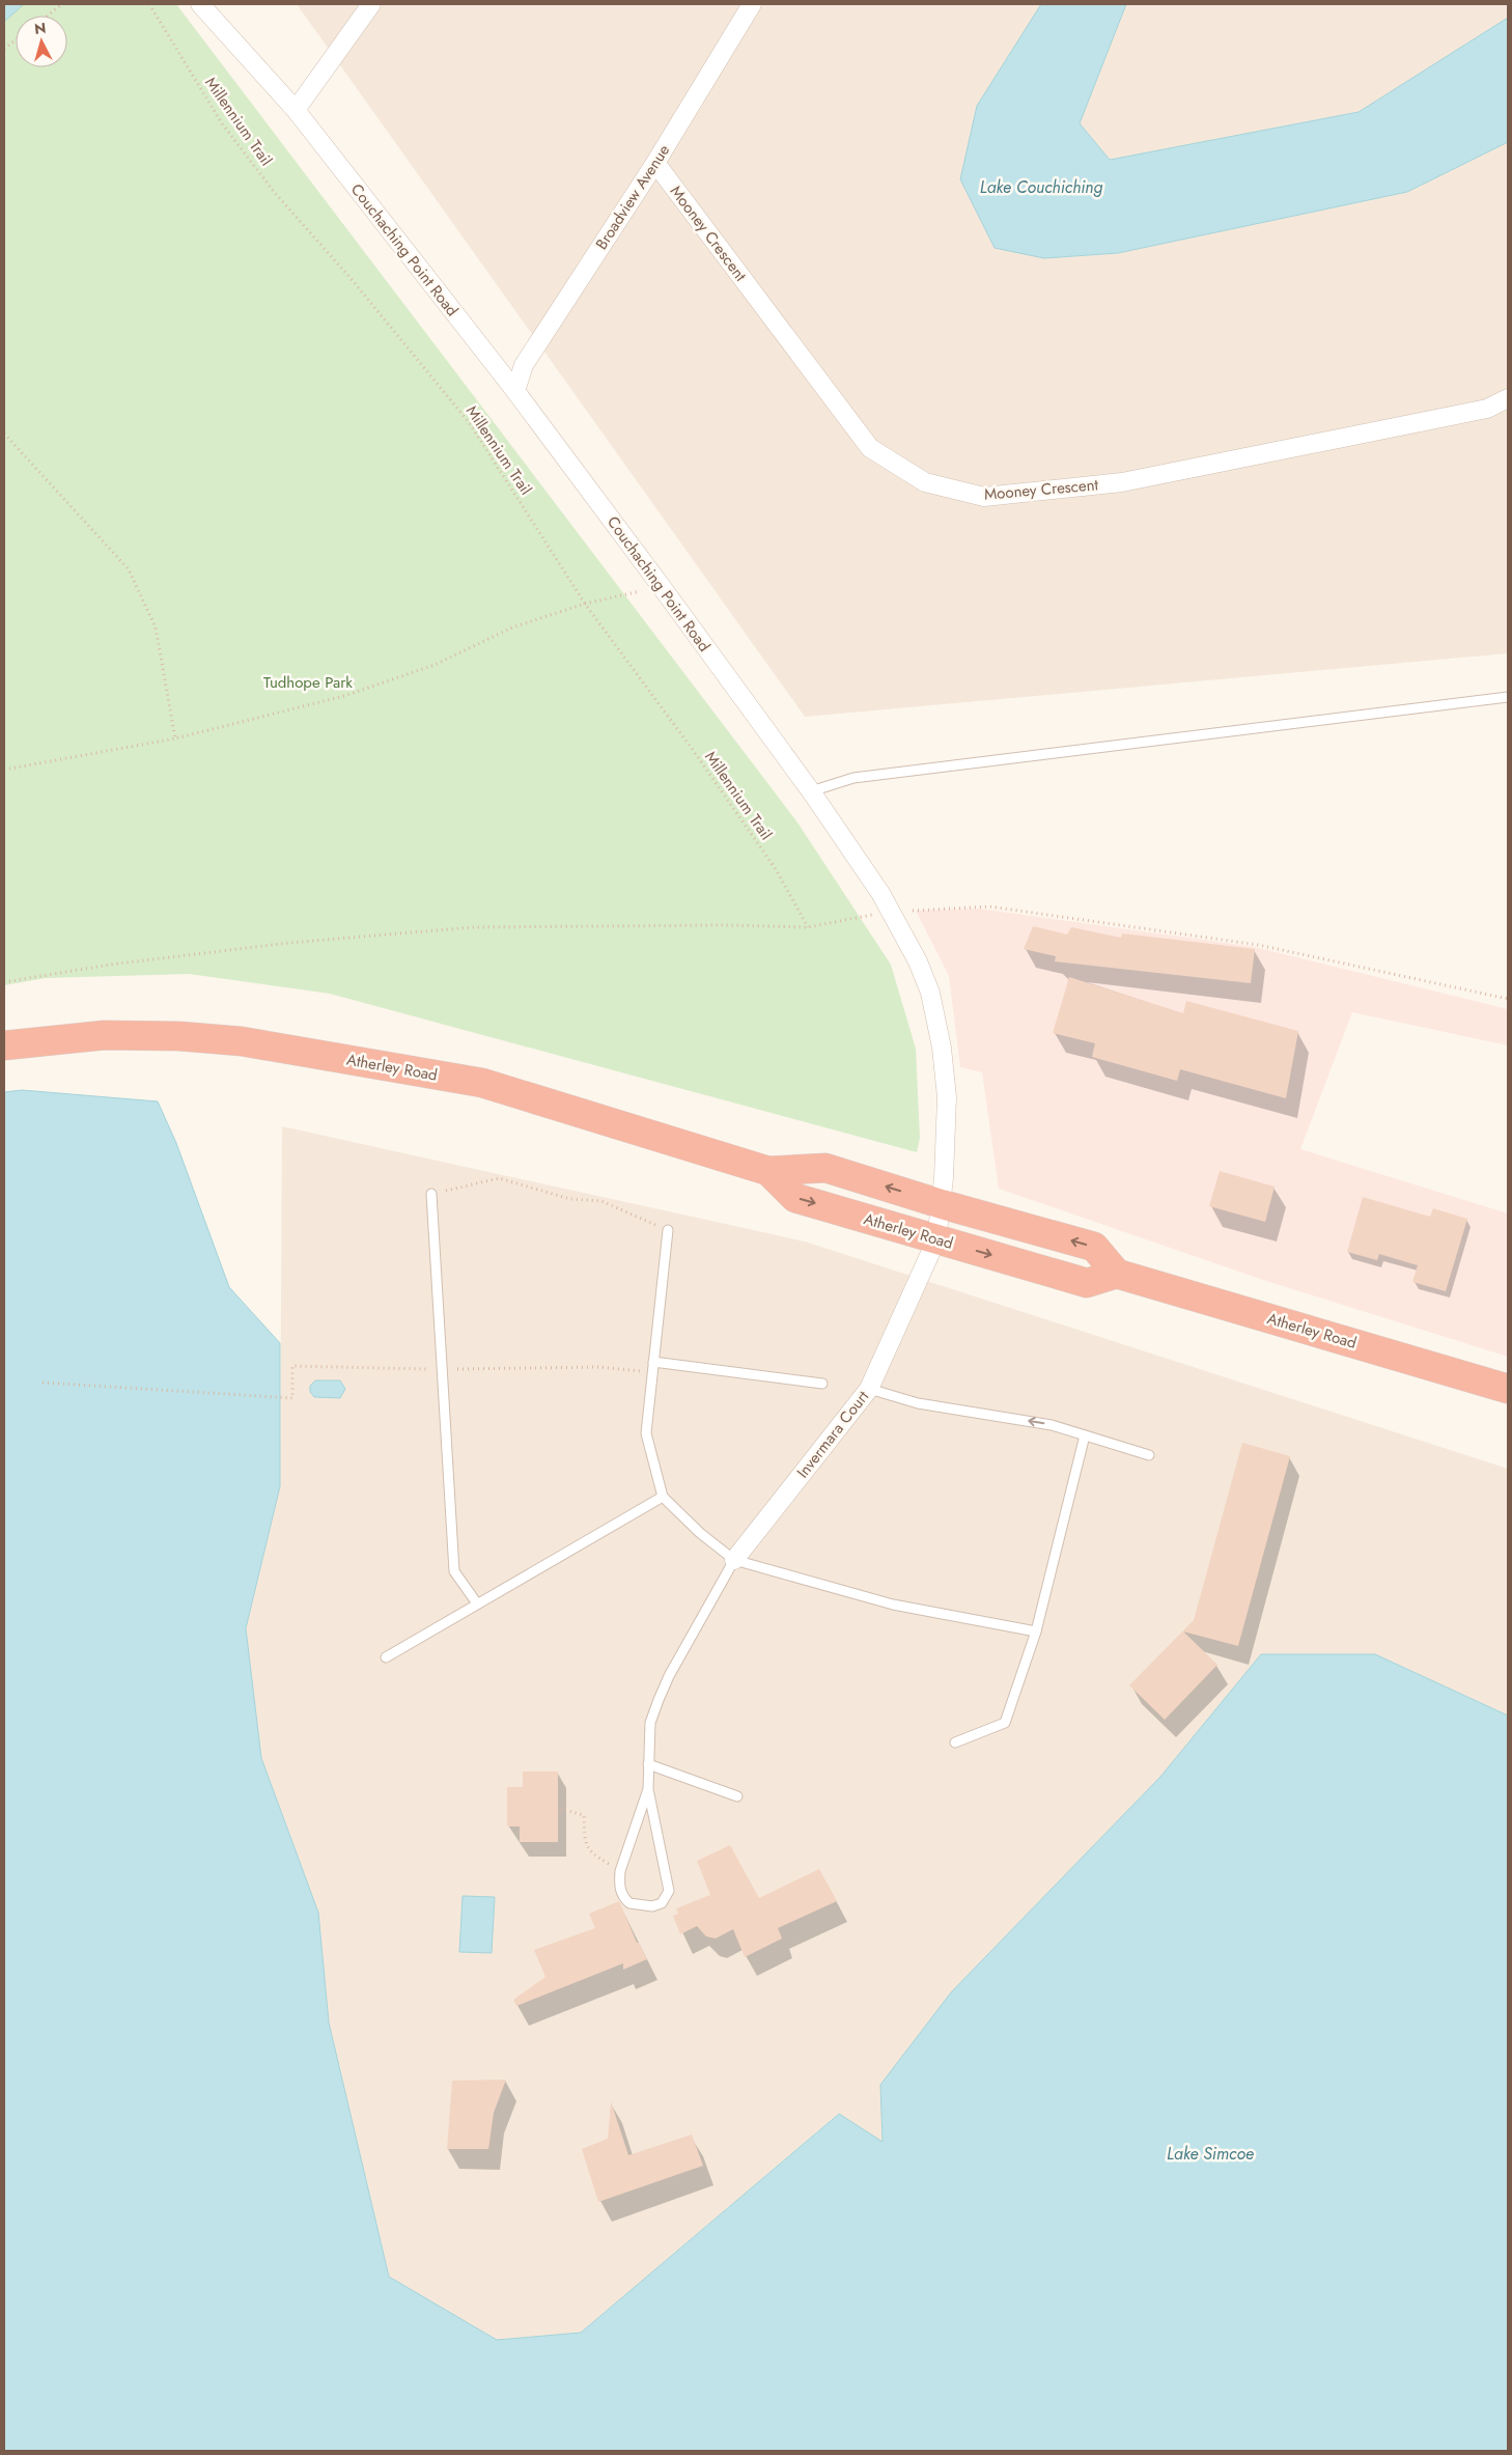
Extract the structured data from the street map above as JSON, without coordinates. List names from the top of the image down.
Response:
{
  "streets": {
    "highway": ["Atherley Road"],
    "street": [
      "Broadview Avenue",
      "Mooney Crescent",
      "Couchaching Point Road",
      "Invermara Court"
    ],
    "path": ["Millennium Trail"]
  },
  "crossings": [
    ["Broadview Avenue", "Mooney Crescent"],
    ["Broadview Avenue", "Couchaching Point Road"],
    ["Couchaching Point Road", "Atherley Road"],
    ["Couchaching Point Road", "Invermara Court"],
    ["Atherley Road", "Invermara Court"]
  ],
  "water": ["Lake Couchiching", "Lake Simcoe"],
  "parks": ["Tudhope Park"],
  "north": "top"
}
